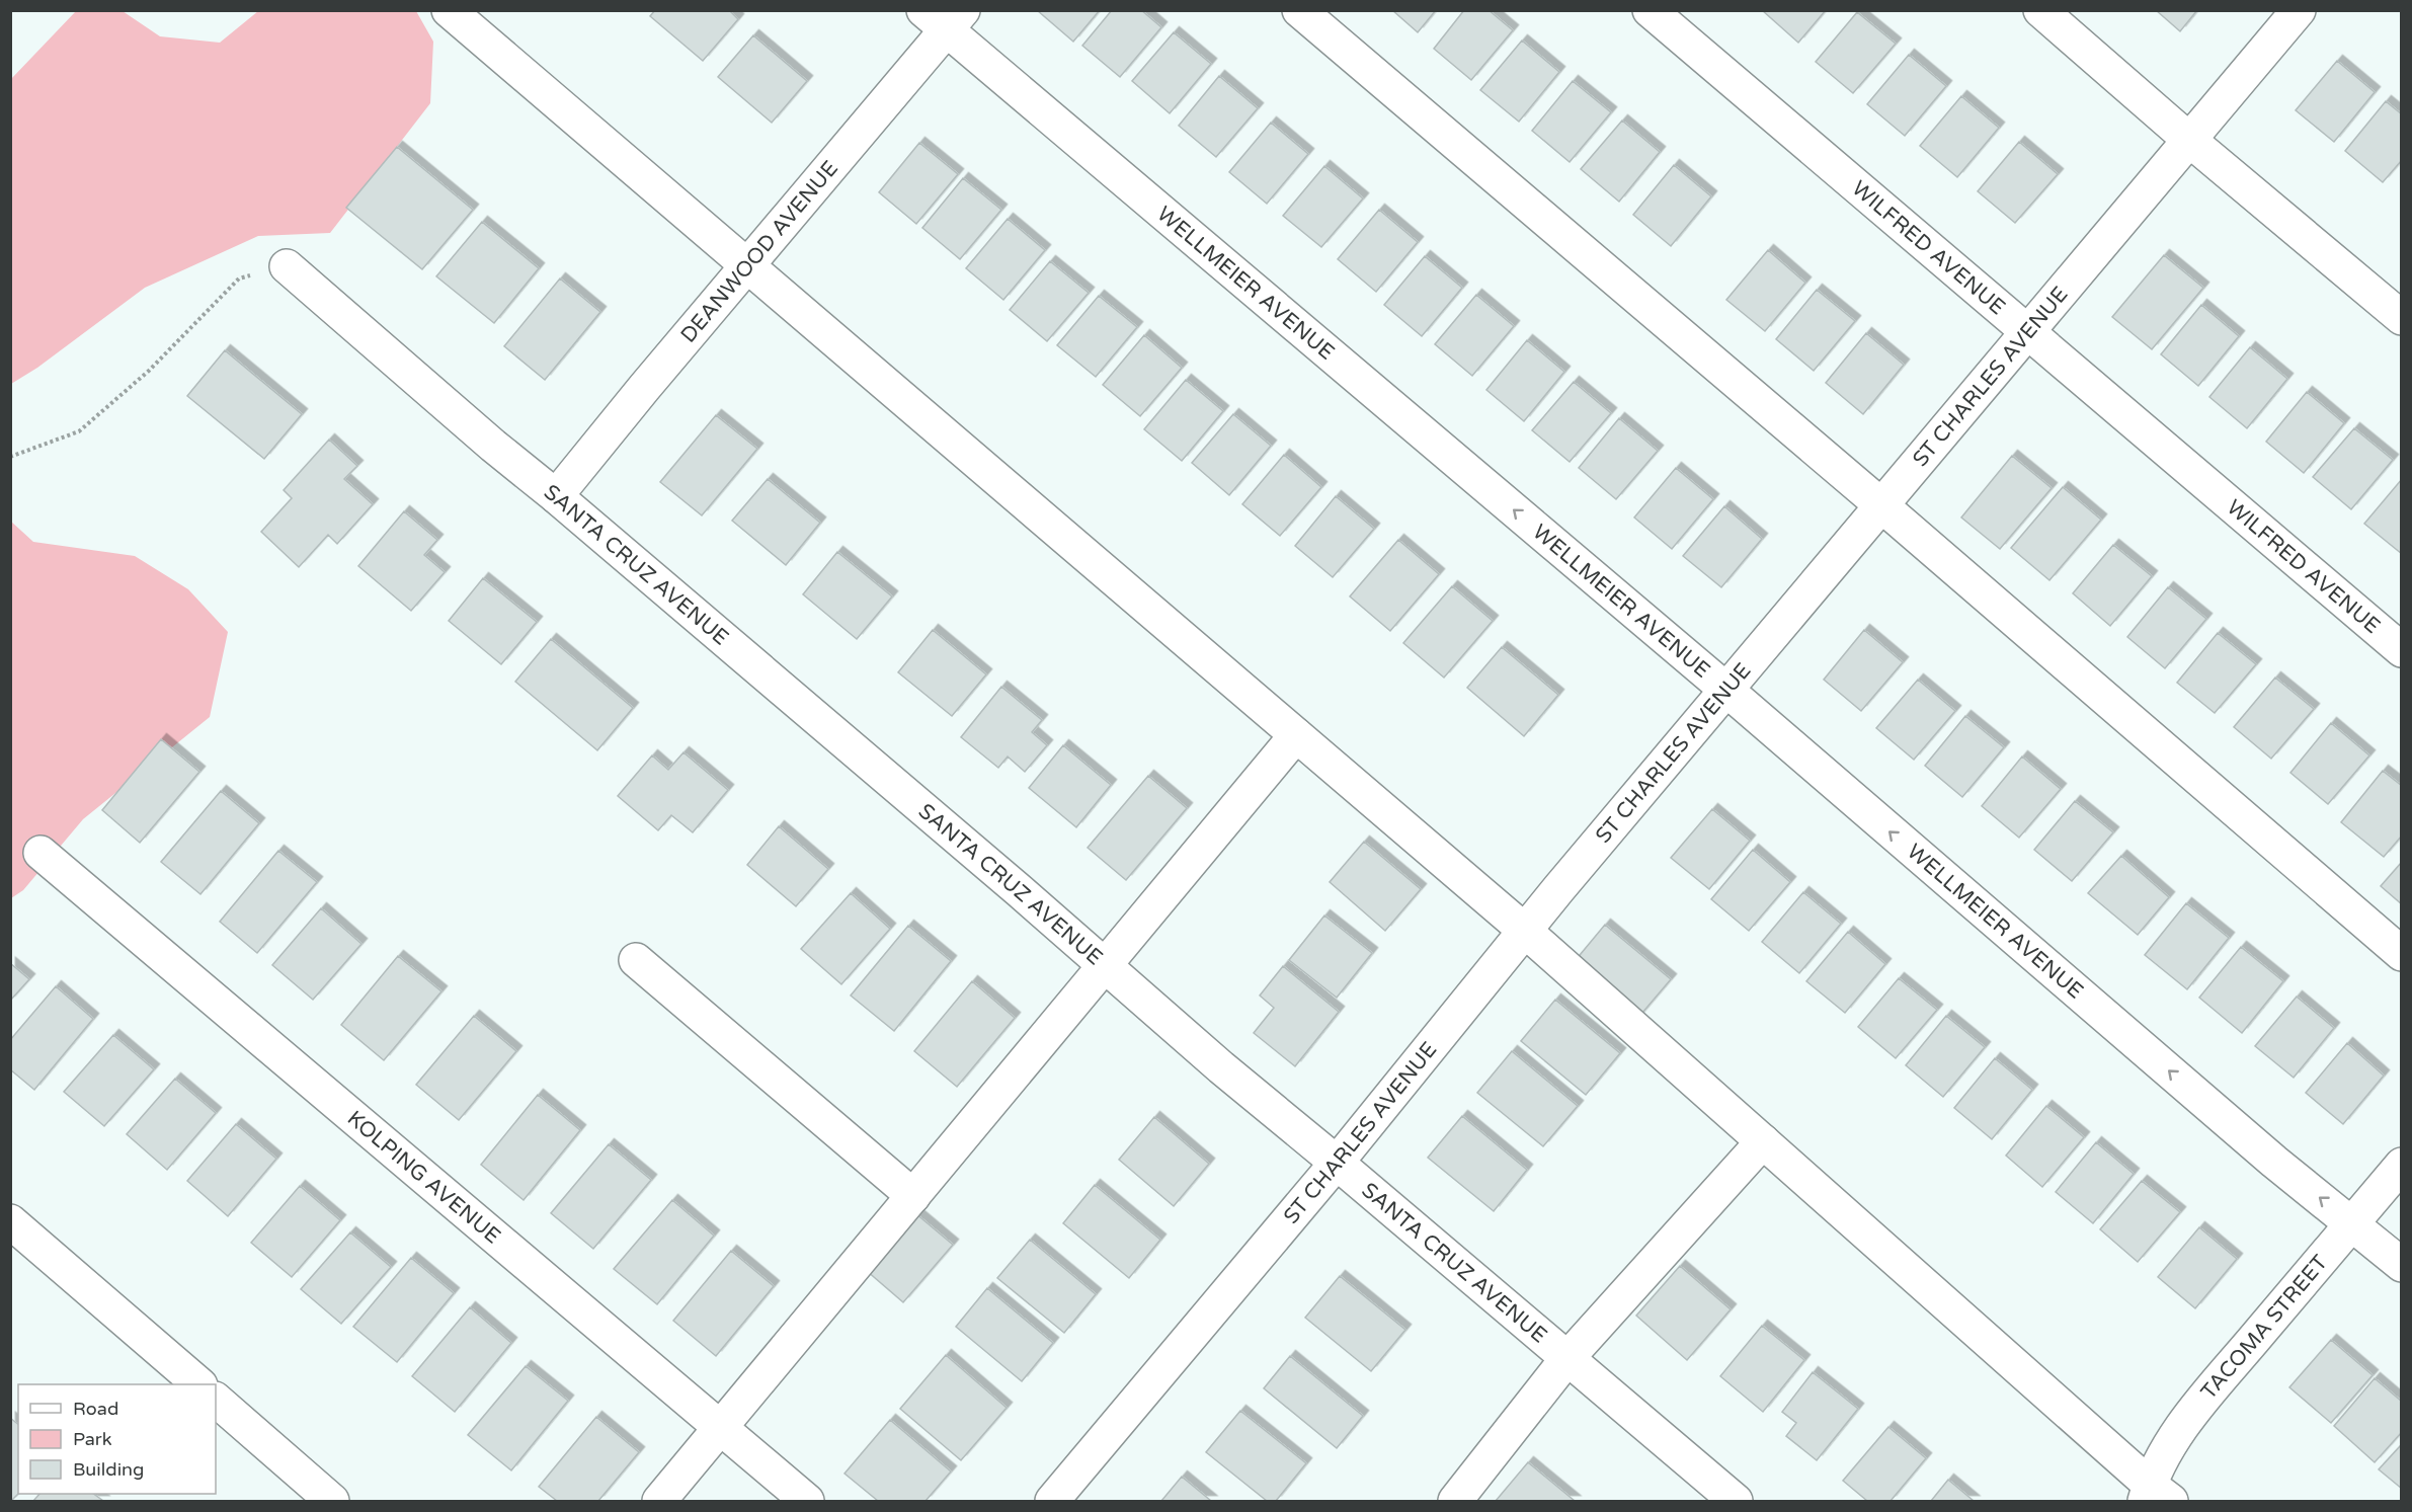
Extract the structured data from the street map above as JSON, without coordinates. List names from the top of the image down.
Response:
{
  "streets": {
    "street": [
      "WILFRED AVENUE",
      "DEANWOOD AVENUE",
      "WELLMEIER AVENUE",
      "ST CHARLES AVENUE",
      "SANTA CRUZ AVENUE",
      "KOLPING AVENUE",
      "TACOMA STREET"
    ]
  },
  "crossings": [
    ["WILFRED AVENUE", "ST CHARLES AVENUE"],
    ["DEANWOOD AVENUE", "WELLMEIER AVENUE"],
    ["DEANWOOD AVENUE", "SANTA CRUZ AVENUE"],
    ["WELLMEIER AVENUE", "ST CHARLES AVENUE"],
    ["WELLMEIER AVENUE", "TACOMA STREET"],
    ["ST CHARLES AVENUE", "SANTA CRUZ AVENUE"]
  ],
  "legend": ["Road", "Park", "Building"]
}
